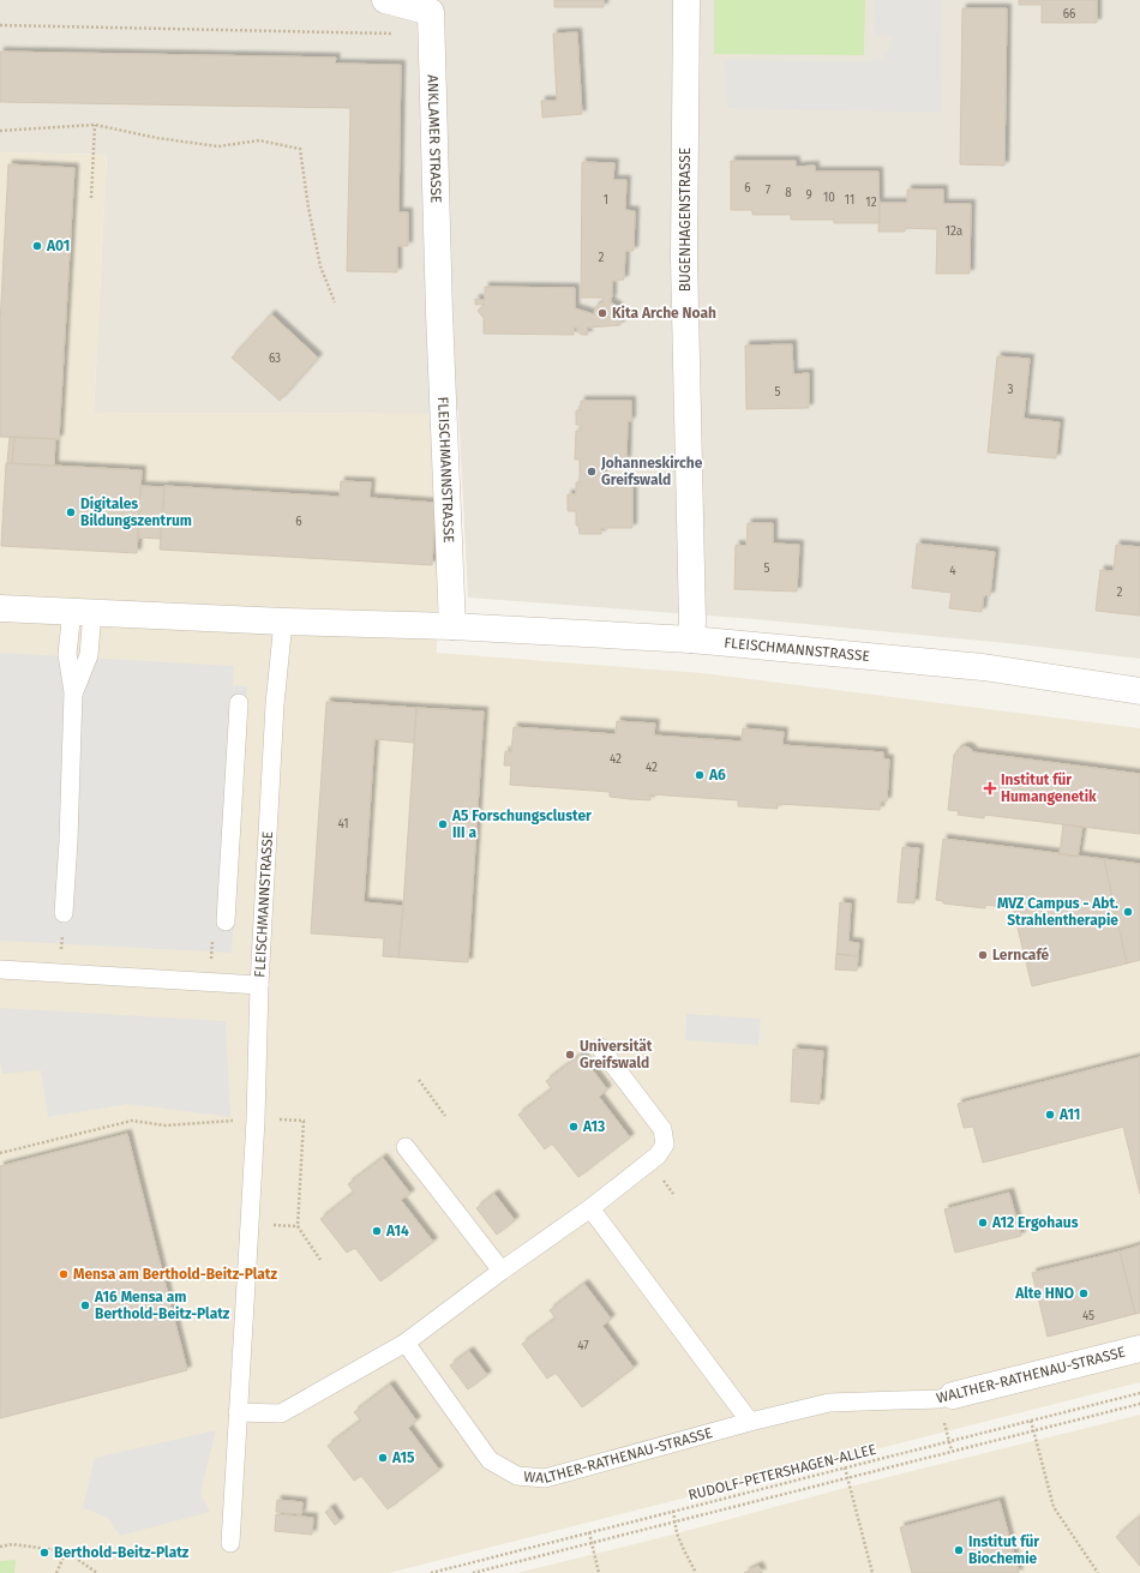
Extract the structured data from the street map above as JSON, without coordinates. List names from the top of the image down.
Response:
{
  "streets": {
    "street": [
      "ANKLAMER STRASSE",
      "BUGENHAGENSTRASSE",
      "FLEISCHMANNSTRASSE",
      "WALTHER-RATHENAU-STRASSE"
    ],
    "path": ["RUDOLF-PETERSHAGEN-ALLEE"]
  },
  "crossings": [
    ["ANKLAMER STRASSE", "FLEISCHMANNSTRASSE"],
    ["BUGENHAGENSTRASSE", "FLEISCHMANNSTRASSE"]
  ],
  "places": {
    "other": [
      "A01",
      "Kita Arche Noah",
      "Johanneskirche Greifswald",
      "Digitales Bildungszentrum",
      "A6",
      "A5 Forschungscluster III a",
      "MVZ Campus - Abt. Strahlentherapie",
      "Lerncafé",
      "Universität Greifswald",
      "A11",
      "A13",
      "A12 Ergohaus",
      "A14",
      "Mensa am Berthold-Beitz-Platz",
      "Alte HNO",
      "A16 Mensa am Berthold-Beitz-Platz",
      "A15",
      "Institut für Biochemie",
      "Berthold-Beitz-Platz"
    ],
    "health": ["Institut für Humangenetik"]
  },
  "house_numbers": [
    "66",
    "6",
    "7",
    "8",
    "9",
    "10",
    "1",
    "11",
    "12",
    "12a",
    "2",
    "63",
    "3",
    "5",
    "6",
    "5",
    "4",
    "2",
    "42",
    "42",
    "41",
    "45",
    "47"
  ]
}
